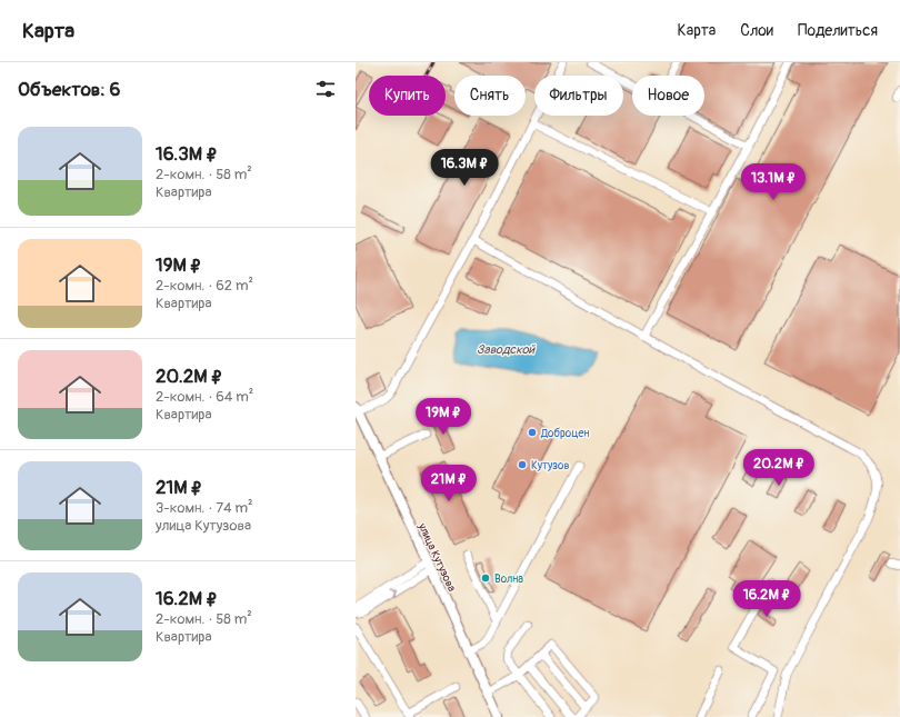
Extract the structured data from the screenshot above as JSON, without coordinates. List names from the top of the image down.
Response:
{
  "streets": {
    "main road": ["улица Кутузова"]
  },
  "water": ["Заводской"],
  "places": ["Доброцен", "Кутузов", "Волна"],
  "page": {
    "header": "Карта",
    "nav": ["Карта", "Слои", "Поделиться"],
    "heading": "Объектов: 6",
    "chip": [
      "Купить",
      "Снять",
      "Фильтры",
      "Новое"
    ],
    "list": [
      {
        "name": "16.3M ₽",
        "note": "2-комн. · 58 m² · Квартира"
      },
      {
        "name": "19M ₽",
        "note": "2-комн. · 62 m² · Квартира"
      },
      {
        "name": "20.2M ₽",
        "note": "2-комн. · 64 m² · Квартира"
      },
      {
        "name": "21M ₽",
        "note": "3-комн. · 74 m² · улица Кутузова"
      },
      {
        "name": "16.2M ₽",
        "note": "2-комн. · 58 m² · Квартира"
      }
    ],
    "price": [
      "16.3M ₽",
      "13.1M ₽",
      "19M ₽",
      "20.2M ₽",
      "21M ₽",
      "16.2M ₽"
    ]
  }
}
